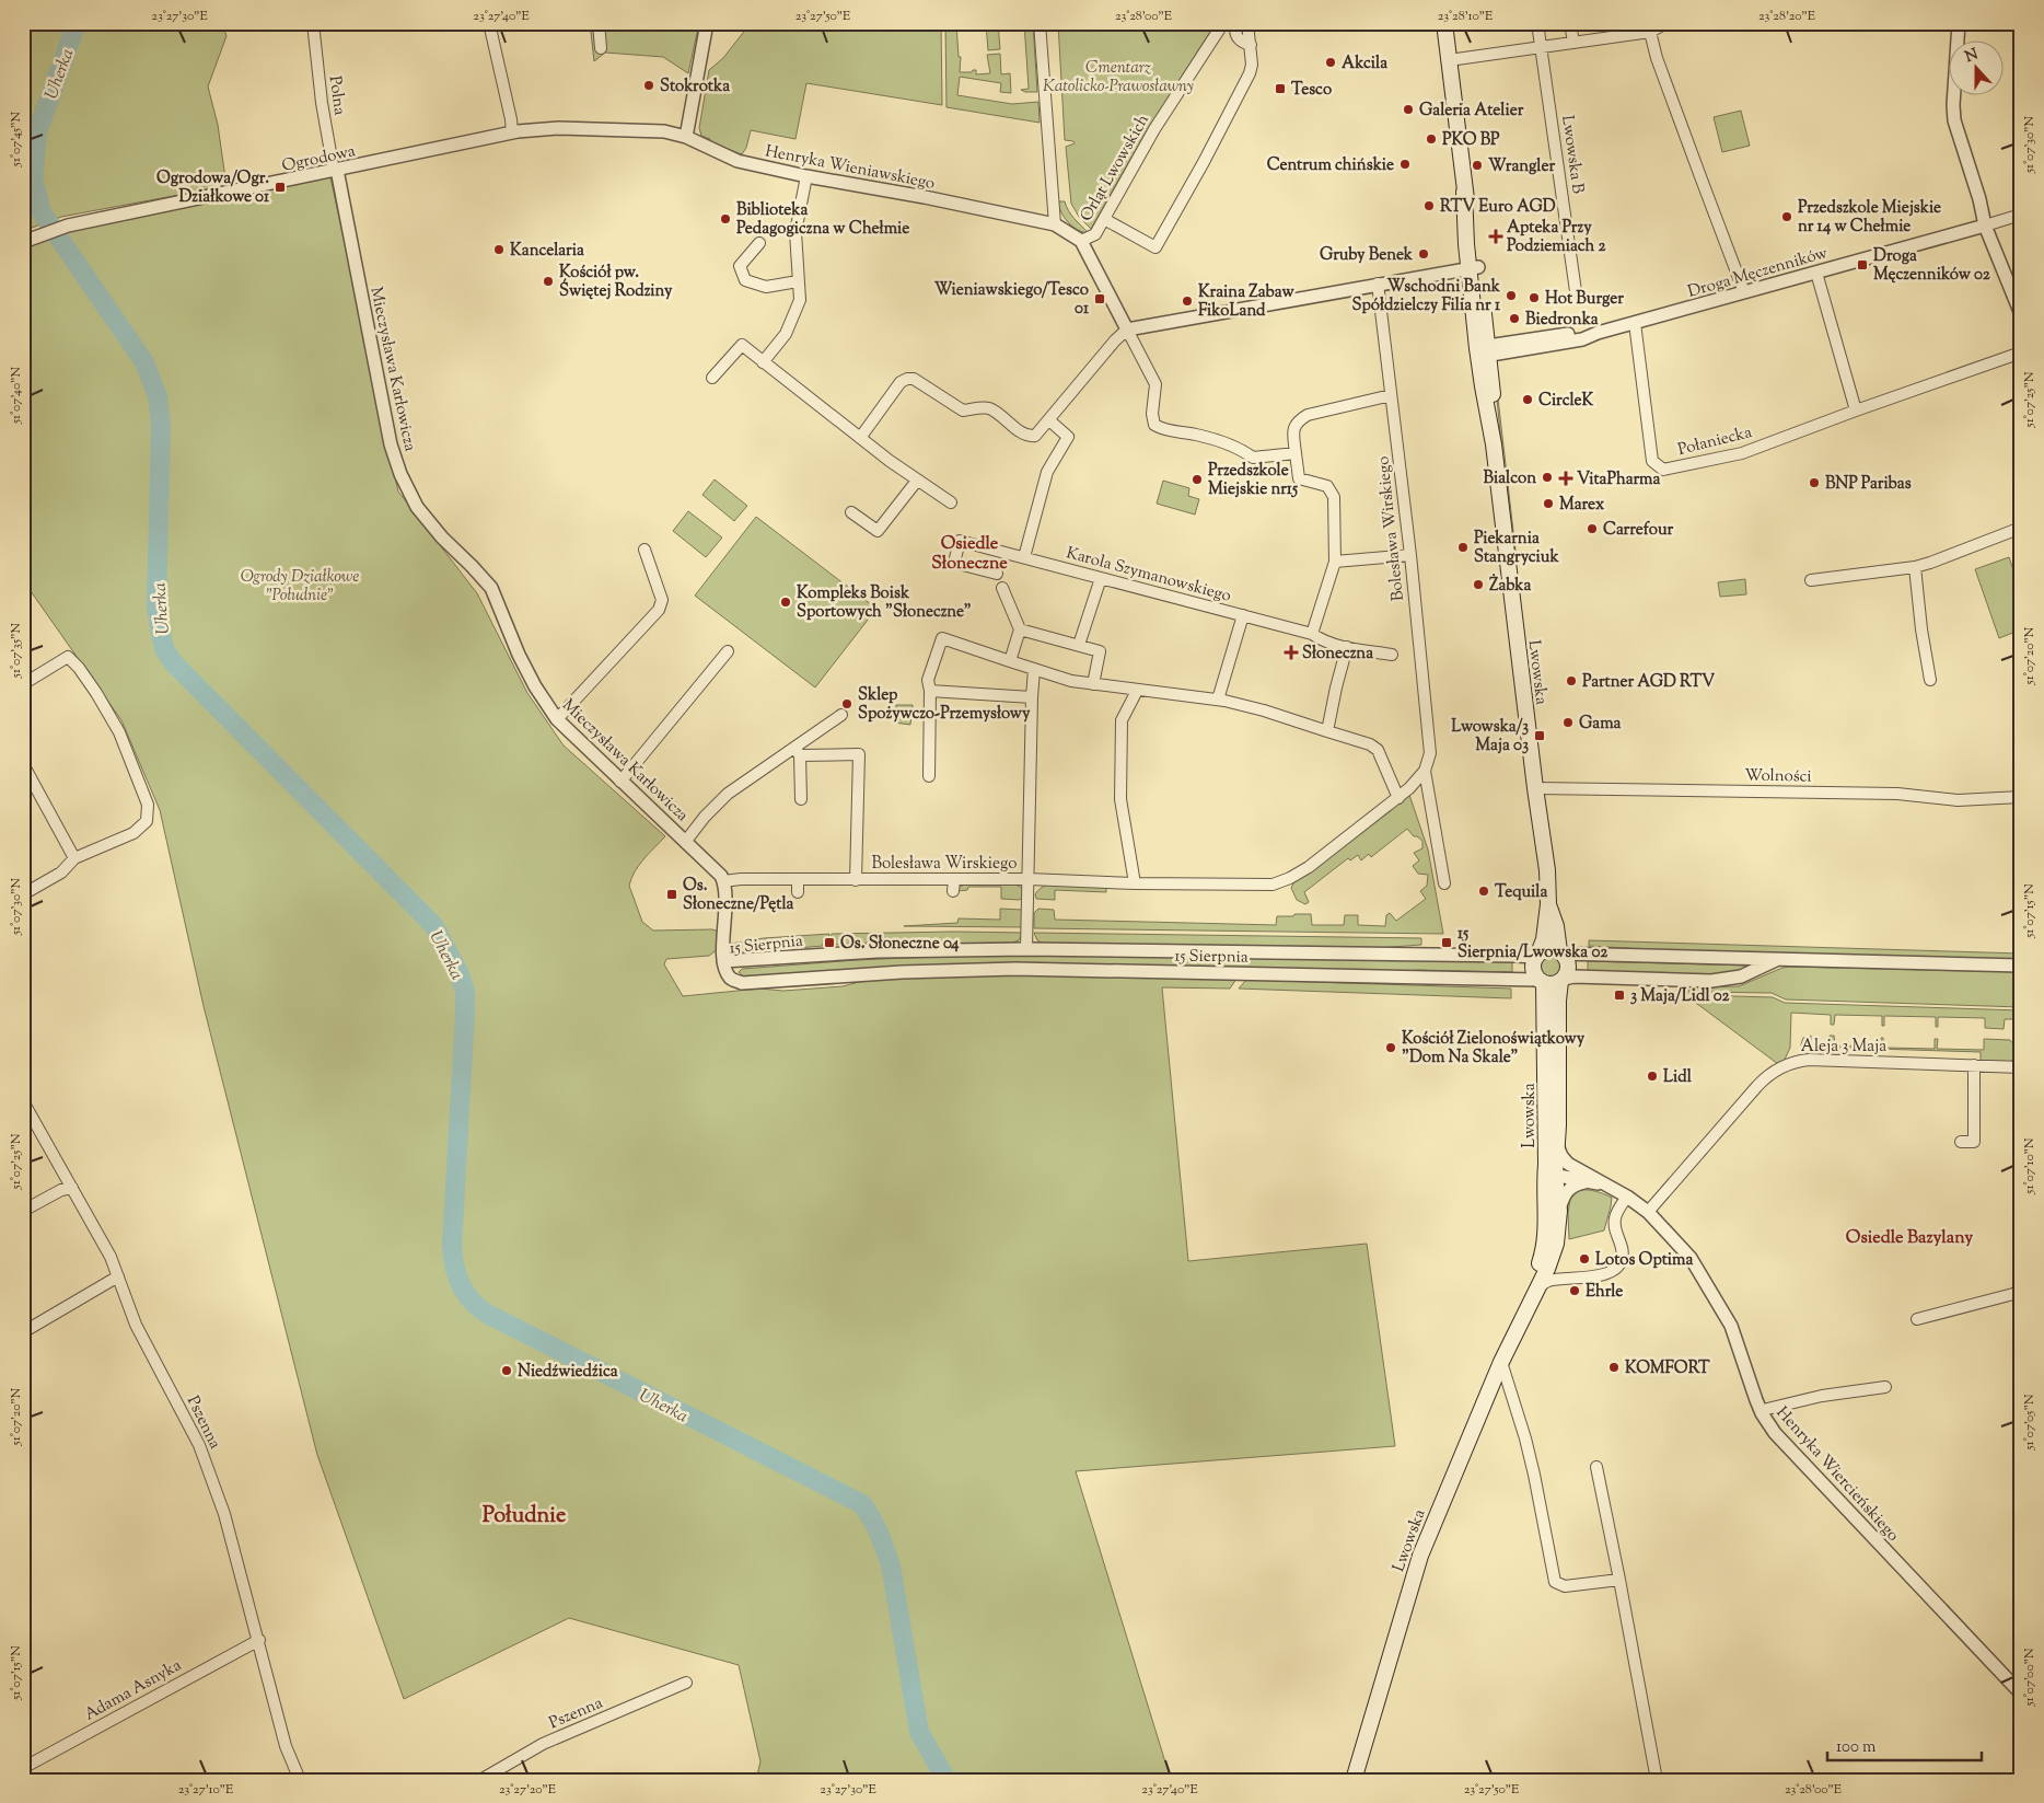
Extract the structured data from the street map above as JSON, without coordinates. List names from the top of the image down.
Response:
{
  "streets": {
    "main road": ["Lwowska"],
    "street": [
      "Polna",
      "Lwowska B",
      "Ogrodowa",
      "Henryka Wieniawskiego",
      "Orląt Lwowskich",
      "Droga Męczenników",
      "Mieczysława Karłowicza",
      "Połaniecka",
      "Bolesława Wirskiego",
      "Karola Szymanowskiego",
      "Wolności",
      "15 Sierpnia",
      "Aleja 3 Maja",
      "Pszenna",
      "Henryka Wiercieńskiego",
      "Adama Asnyka"
    ]
  },
  "crossings": [
    ["Polna", "Ogrodowa"],
    ["Polna", "Mieczysława Karłowicza"],
    ["Ogrodowa", "Henryka Wieniawskiego"],
    ["Ogrodowa", "Mieczysława Karłowicza"],
    ["Henryka Wieniawskiego", "Orląt Lwowskich"],
    ["Droga Męczenników", "Połaniecka"],
    ["Droga Męczenników", "Lwowska"],
    ["Bolesława Wirskiego", "15 Sierpnia"],
    ["Lwowska", "Wolności"],
    ["Lwowska", "15 Sierpnia"],
    ["Lwowska", "Henryka Wiercieńskiego"],
    ["Aleja 3 Maja", "Henryka Wiercieńskiego"],
    ["Pszenna", "Adama Asnyka"]
  ],
  "districts": ["Osiedle Słoneczne", "Osiedle Bazylany", "Południe"],
  "water": ["Uherka"],
  "parks": ["Cmentarz Katolicko-Prawosławny", "Ogrody Działkowe \"Południe\""],
  "places": {
    "other": [
      "Akcila",
      "Stokrotka",
      "Galeria Atelier",
      "PKO BP",
      "Centrum chińskie",
      "Wrangler",
      "RTV Euro AGD",
      "Przedszkole Miejskie nr 14 w Chełmie",
      "Biblioteka Pedagogiczna w Chełmie",
      "Kancelaria",
      "Gruby Benek",
      "Kościół pw. Świętej Rodziny",
      "Wschodni Bank Spółdzielczy Filia nr 1",
      "Hot Burger",
      "Kraina Zabaw FikoLand",
      "Biedronka",
      "CircleK",
      "Bialcon",
      "Przedszkole Miejskie nr15",
      "BNP Paribas",
      "Marex",
      "Carrefour",
      "Piekarnia Stangryciuk",
      "Żabka",
      "Kompleks Boisk Sportowych \"Słoneczne\"",
      "Partner AGD RTV",
      "Sklep Spożywczo-Przemysłowy",
      "Gama",
      "Tequila",
      "Kościół Zielonoświątkowy \"Dom Na Skale\"",
      "Lidl",
      "Lotos Optima",
      "Ehrle",
      "KOMFORT",
      "Niedźwiedźica"
    ],
    "transit": [
      "Tesco",
      "Ogrodowa/Ogr. Działkowe 01",
      "Droga Męczenników 02",
      "Wieniawskiego/Tesco 01",
      "Lwowska/3 Maja 03",
      "Os. Słoneczne/Pętla",
      "Os. Słoneczne 04",
      "15 Sierpnia/Lwowska 02",
      "3 Maja/Lidl 02"
    ],
    "health": ["Apteka Przy Podziemiach 2", "VitaPharma", "Słoneczna"]
  },
  "scale_bar": "100 m",
  "north": "top",
  "coordinates": [
    "23°27'30\"E",
    "23°27'40\"E",
    "23°27'50\"E",
    "23°28'00\"E",
    "23°28'10\"E",
    "23°28'20\"E",
    "51°07'45\"N",
    "51°07'30\"N",
    "51°07'40\"N",
    "51°07'25\"N",
    "51°07'35\"N",
    "51°07'20\"N",
    "51°07'15\"N",
    "51°07'10\"N",
    "51°07'05\"N",
    "51°07'00\"N",
    "23°27'10\"E",
    "23°27'20\"E"
  ]
}
